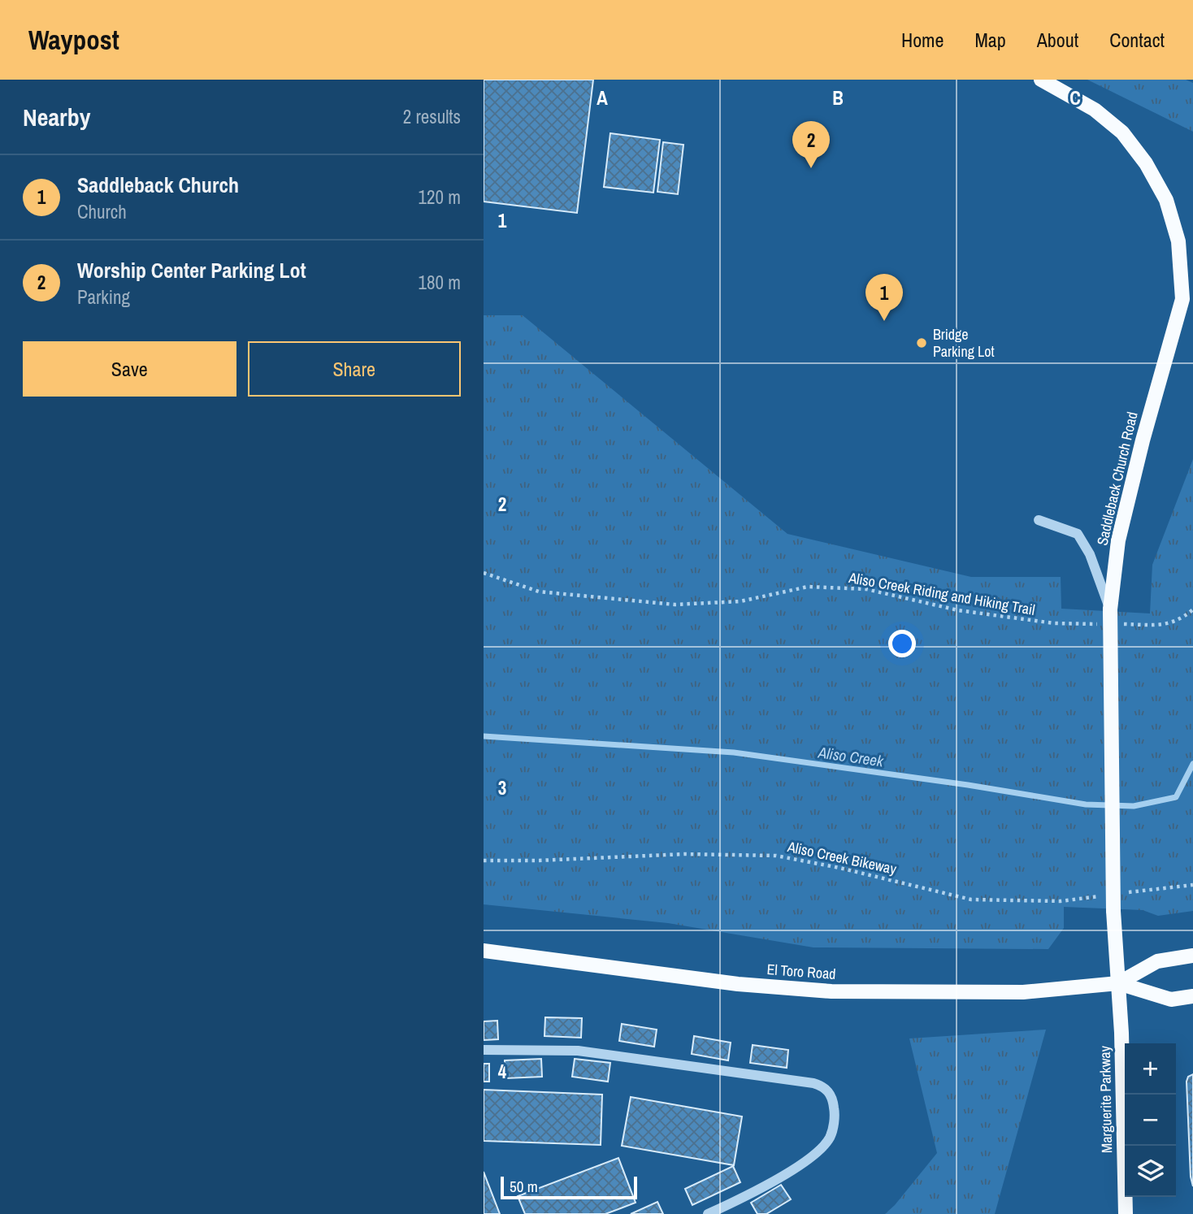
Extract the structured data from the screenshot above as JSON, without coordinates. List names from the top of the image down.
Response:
{
  "streets": {
    "main road": ["Saddleback Church Road", "El Toro Road", "Marguerite Parkway"],
    "path": ["Aliso Creek Riding and Hiking Trail", "Aliso Creek Bikeway"]
  },
  "crossings": [
    ["Saddleback Church Road", "Aliso Creek Riding and Hiking Trail"],
    ["Saddleback Church Road", "El Toro Road"],
    ["Saddleback Church Road", "Marguerite Parkway"],
    ["El Toro Road", "Marguerite Parkway"]
  ],
  "water": ["Aliso Creek"],
  "places": ["Bridge Parking Lot"],
  "scale_bar": "50 m",
  "page": {
    "header": "Waypost",
    "nav": [
      "Home",
      "Map",
      "About",
      "Contact"
    ],
    "heading": ["Nearby", "2 results"],
    "pins": ["2", "1"],
    "list": [
      {
        "mark": "1",
        "name": "Saddleback Church",
        "note": "Church",
        "value": "120 m"
      },
      {
        "mark": "2",
        "name": "Worship Center Parking Lot",
        "note": "Parking",
        "value": "180 m"
      }
    ],
    "buttons": ["Save", "Share"],
    "map_buttons": ["+", "−"],
    "scale": "50 m"
  },
  "grid": {
    "columns": ["A", "B", "C"],
    "rows": [
      "1",
      "2",
      "3",
      "4"
    ]
  }
}
